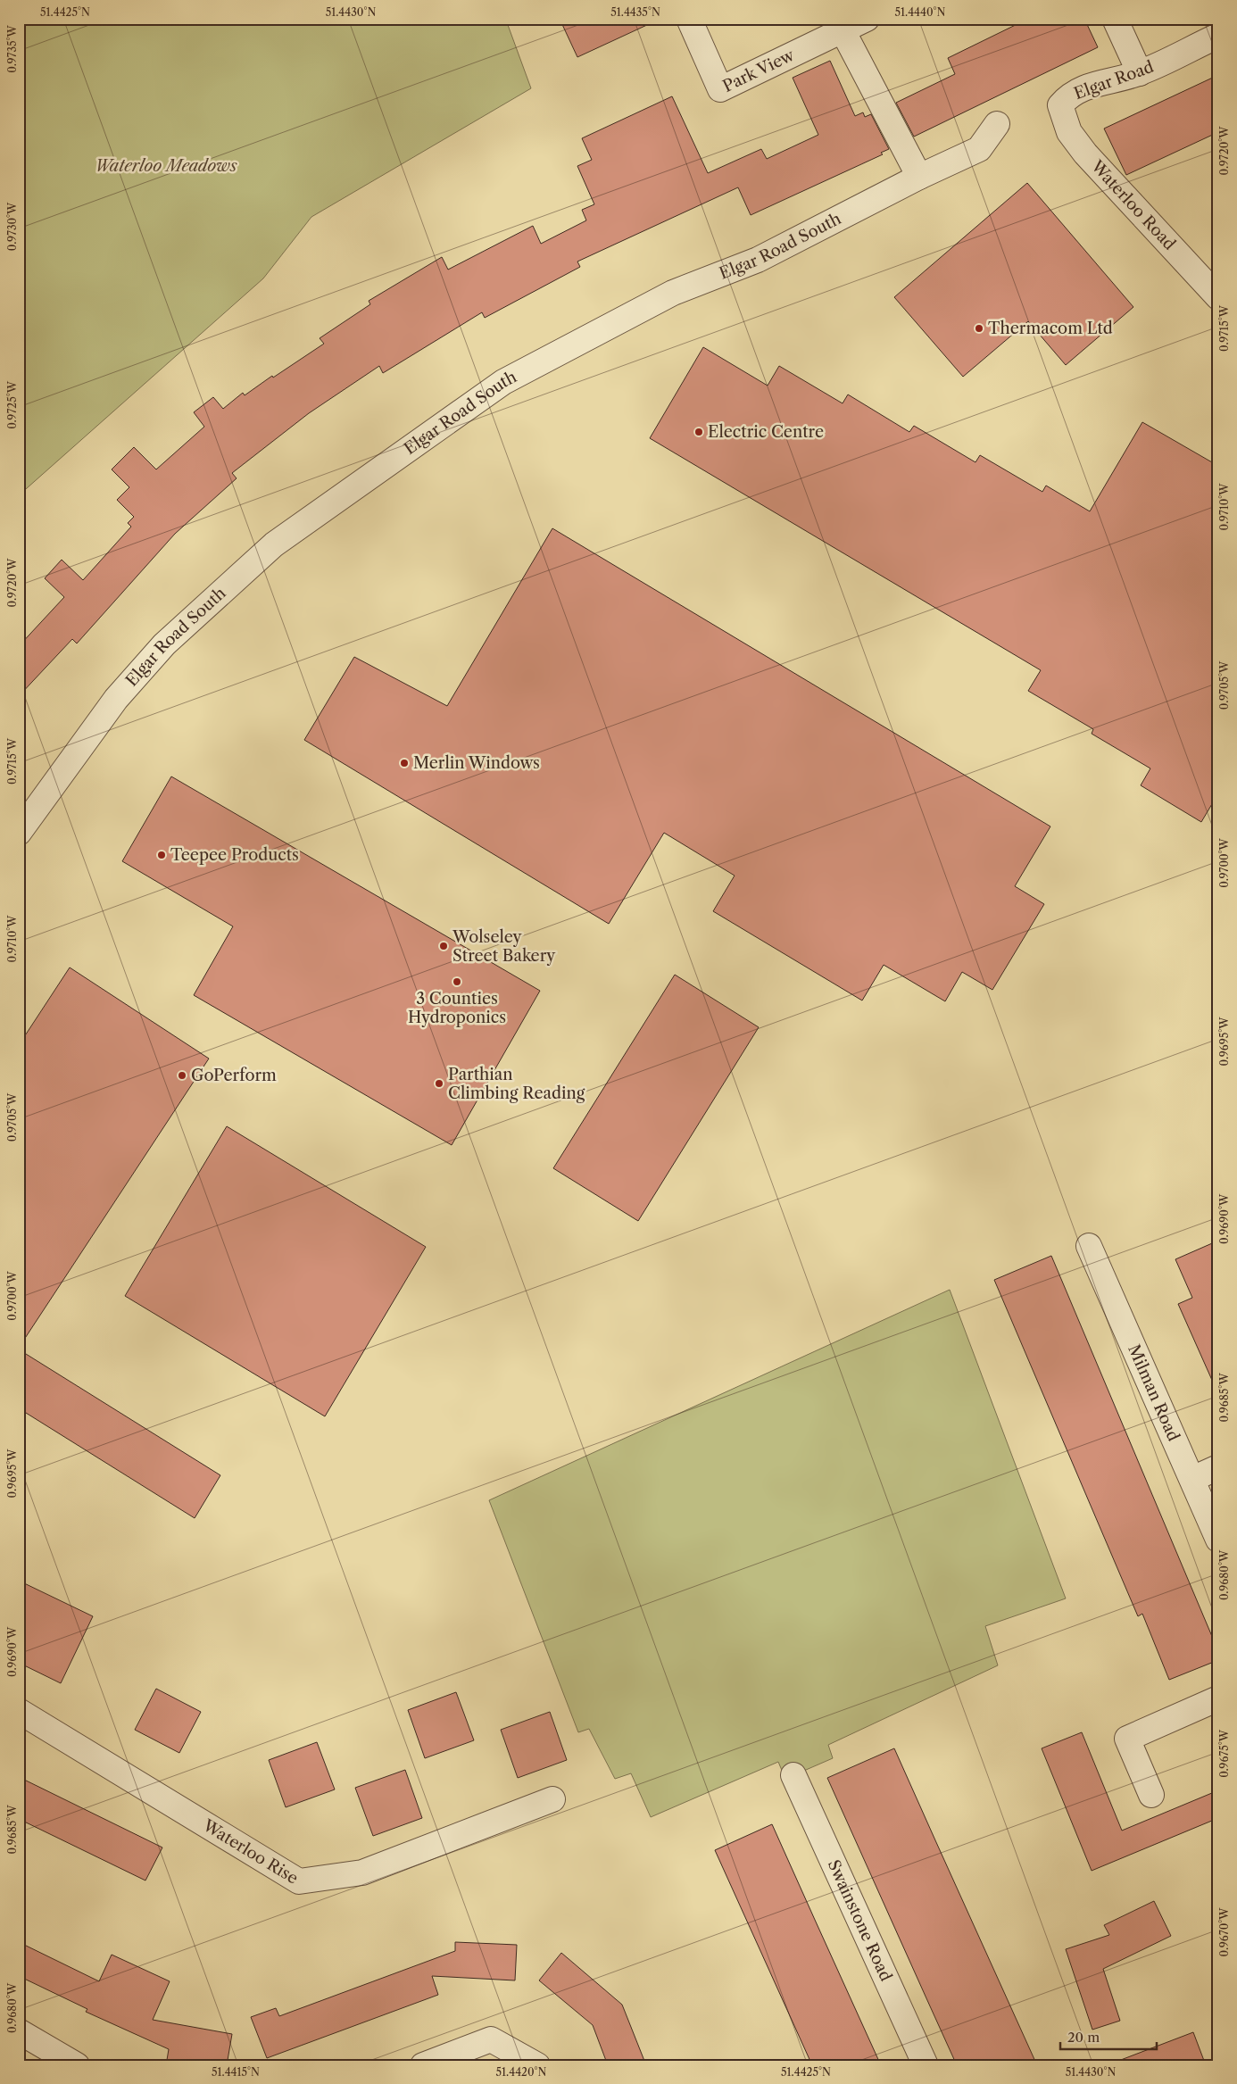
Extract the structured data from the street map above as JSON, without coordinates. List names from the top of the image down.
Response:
{
  "streets": {
    "street": [
      "Park View",
      "Elgar Road",
      "Waterloo Road",
      "Elgar Road South",
      "Milman Road",
      "Waterloo Rise",
      "Swainstone Road"
    ]
  },
  "crossings": [
    ["Elgar Road", "Waterloo Road"]
  ],
  "parks": ["Waterloo Meadows"],
  "places": [
    "Thermacom Ltd",
    "Electric Centre",
    "Merlin Windows",
    "Teepee Products",
    "Wolseley Street Bakery",
    "3 Counties Hydroponics",
    "GoPerform",
    "Parthian Climbing Reading"
  ],
  "scale_bar": "20 m",
  "coordinates": [
    "51.4425°N",
    "51.4430°N",
    "51.4435°N",
    "51.4440°N",
    "0.9735°W",
    "0.9720°W",
    "0.9730°W",
    "0.9715°W",
    "0.9725°W",
    "0.9710°W",
    "0.9705°W",
    "0.9700°W",
    "0.9695°W",
    "0.9690°W",
    "0.9685°W",
    "0.9680°W",
    "0.9675°W",
    "0.9670°W",
    "51.4415°N",
    "51.4420°N"
  ]
}
